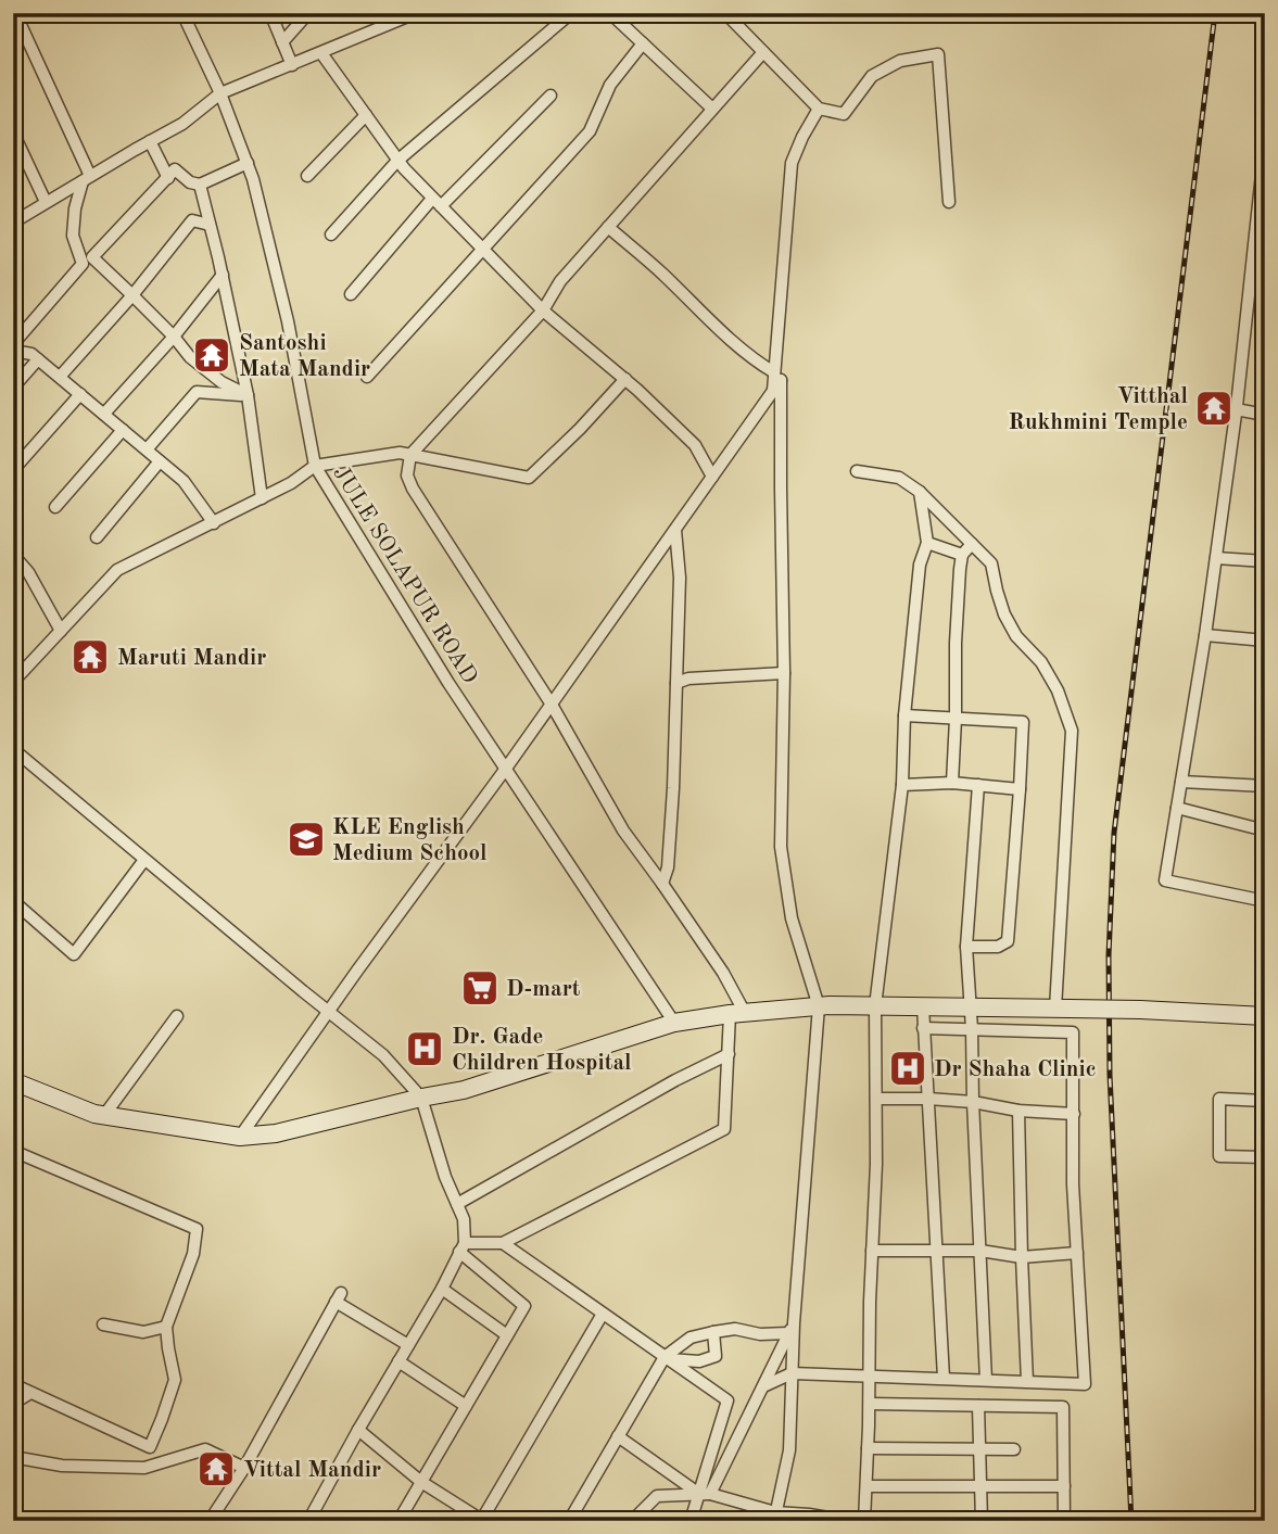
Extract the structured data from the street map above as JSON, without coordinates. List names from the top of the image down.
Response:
{
  "streets": {
    "street": ["JULE SOLAPUR ROAD"]
  },
  "places": {
    "temple": [
      "Santoshi Mata Mandir",
      "Vitthal Rukhmini Temple",
      "Maruti Mandir",
      "Vittal Mandir"
    ],
    "school or university": ["KLE English Medium School"],
    "supermarket": ["D-mart"],
    "hospital": ["Dr. Gade Children Hospital", "Dr Shaha Clinic"]
  }
}
